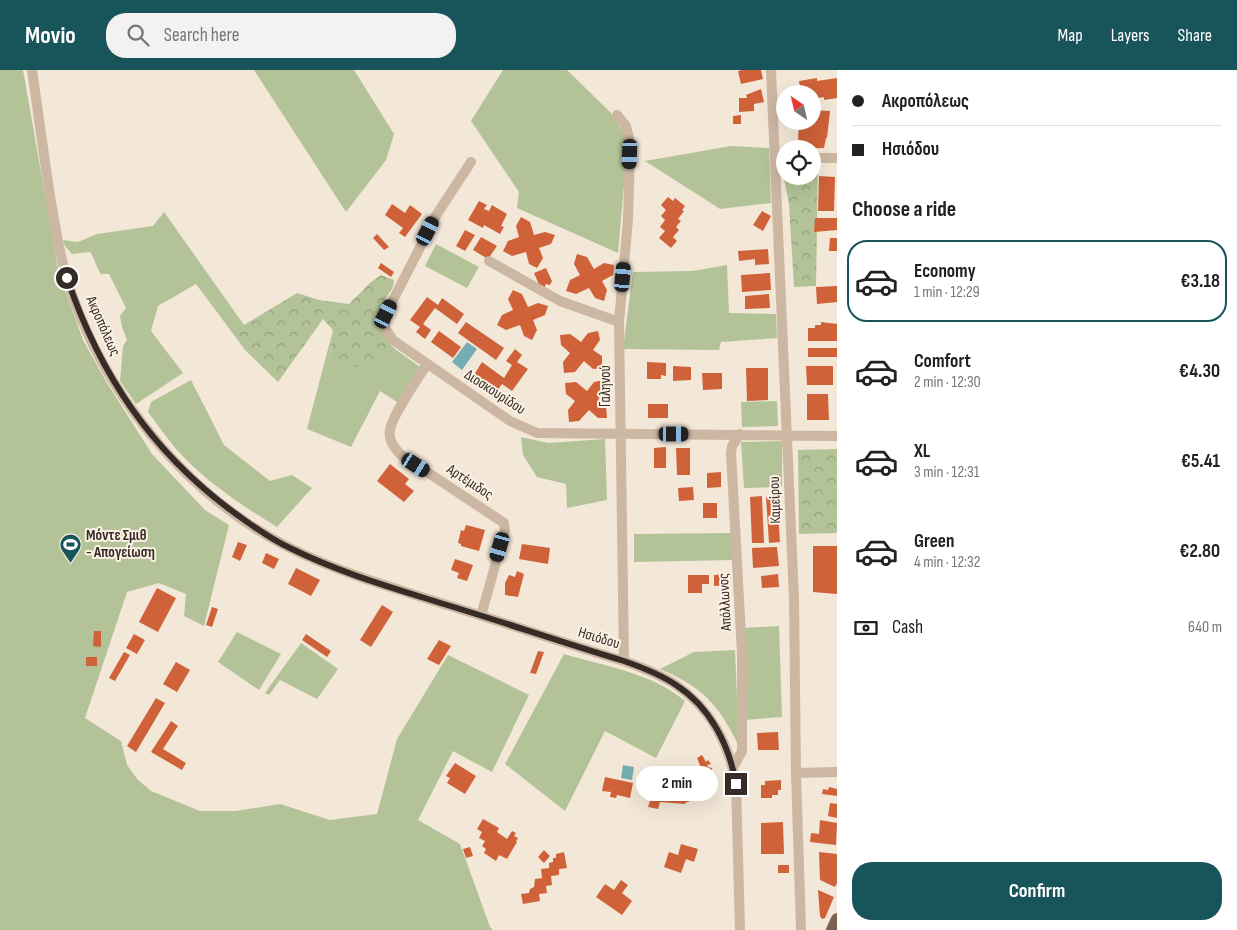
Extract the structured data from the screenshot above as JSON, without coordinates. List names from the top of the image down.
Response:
{
  "streets": {
    "street": [
      "Ακροπόλεως",
      "Γαληνού",
      "Διοσκουρίδου",
      "Αρτέμιδος",
      "Καμείρου",
      "Απόλλωνος",
      "Ησιόδου"
    ]
  },
  "crossings": [
    ["Ακροπόλεως", "Ησιόδου"],
    ["Γαληνού", "Διοσκουρίδου"],
    ["Γαληνού", "Ησιόδου"],
    ["Διοσκουρίδου", "Αρτέμιδος"],
    ["Διοσκουρίδου", "Καμείρου"],
    ["Διοσκουρίδου", "Απόλλωνος"],
    ["Αρτέμιδος", "Ησιόδου"],
    ["Απόλλωνος", "Ησιόδου"]
  ],
  "places": {
    "sports": ["Μόντε Σμιθ - Απογείωση"]
  },
  "north": "top left",
  "page": {
    "header": "Movio",
    "search": "Search here",
    "nav": ["Map", "Layers", "Share"],
    "banner": ["Ακροπόλεως", "Ησιόδου"],
    "heading": "Choose a ride",
    "list": [
      {
        "name": "Economy",
        "note": "1 min · 12:29",
        "value": "€3.18"
      },
      {
        "name": "Comfort",
        "note": "2 min · 12:30",
        "value": "€4.30"
      },
      {
        "name": "XL",
        "note": "3 min · 12:31",
        "value": "€5.41"
      },
      {
        "name": "Green",
        "note": "4 min · 12:32",
        "value": "€2.80"
      }
    ],
    "pay": ["Cash", "640 m"],
    "bubble": "2 min",
    "buttons": "Confirm"
  }
}
